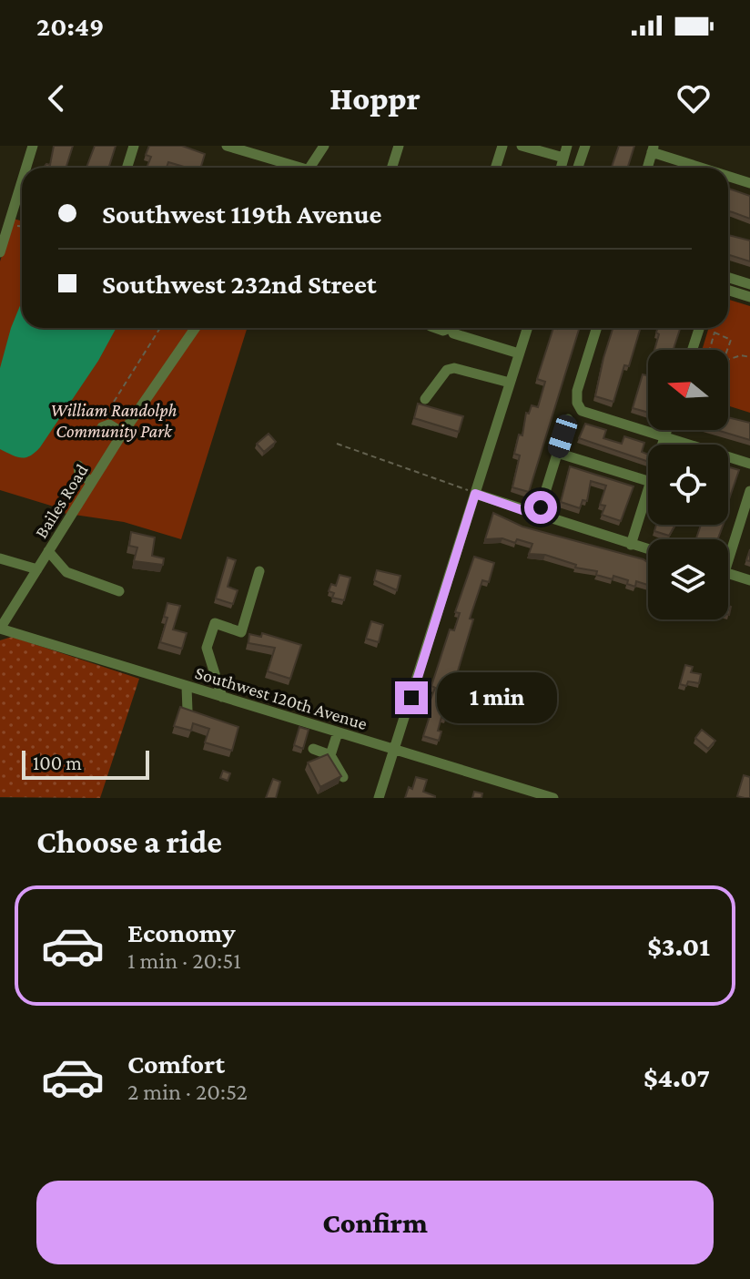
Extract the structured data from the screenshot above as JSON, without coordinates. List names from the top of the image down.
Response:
{
  "streets": {
    "street": ["Bailes Road", "Southwest 120th Avenue"]
  },
  "crossings": [
    ["Bailes Road", "Southwest 120th Avenue"]
  ],
  "parks": ["William Randolph Community Park"],
  "scale_bar": "100 m",
  "north": "left",
  "page": {
    "status": "20:49",
    "header": "Hoppr",
    "banner": ["Southwest 119th Avenue", "Southwest 232nd Street"],
    "bubble": "1 min",
    "scale": "100 m",
    "heading": "Choose a ride",
    "list": [
      {
        "name": "Economy",
        "note": "1 min · 20:51",
        "value": "$3.01"
      },
      {
        "name": "Comfort",
        "note": "2 min · 20:52",
        "value": "$4.07"
      }
    ],
    "buttons": "Confirm"
  }
}
